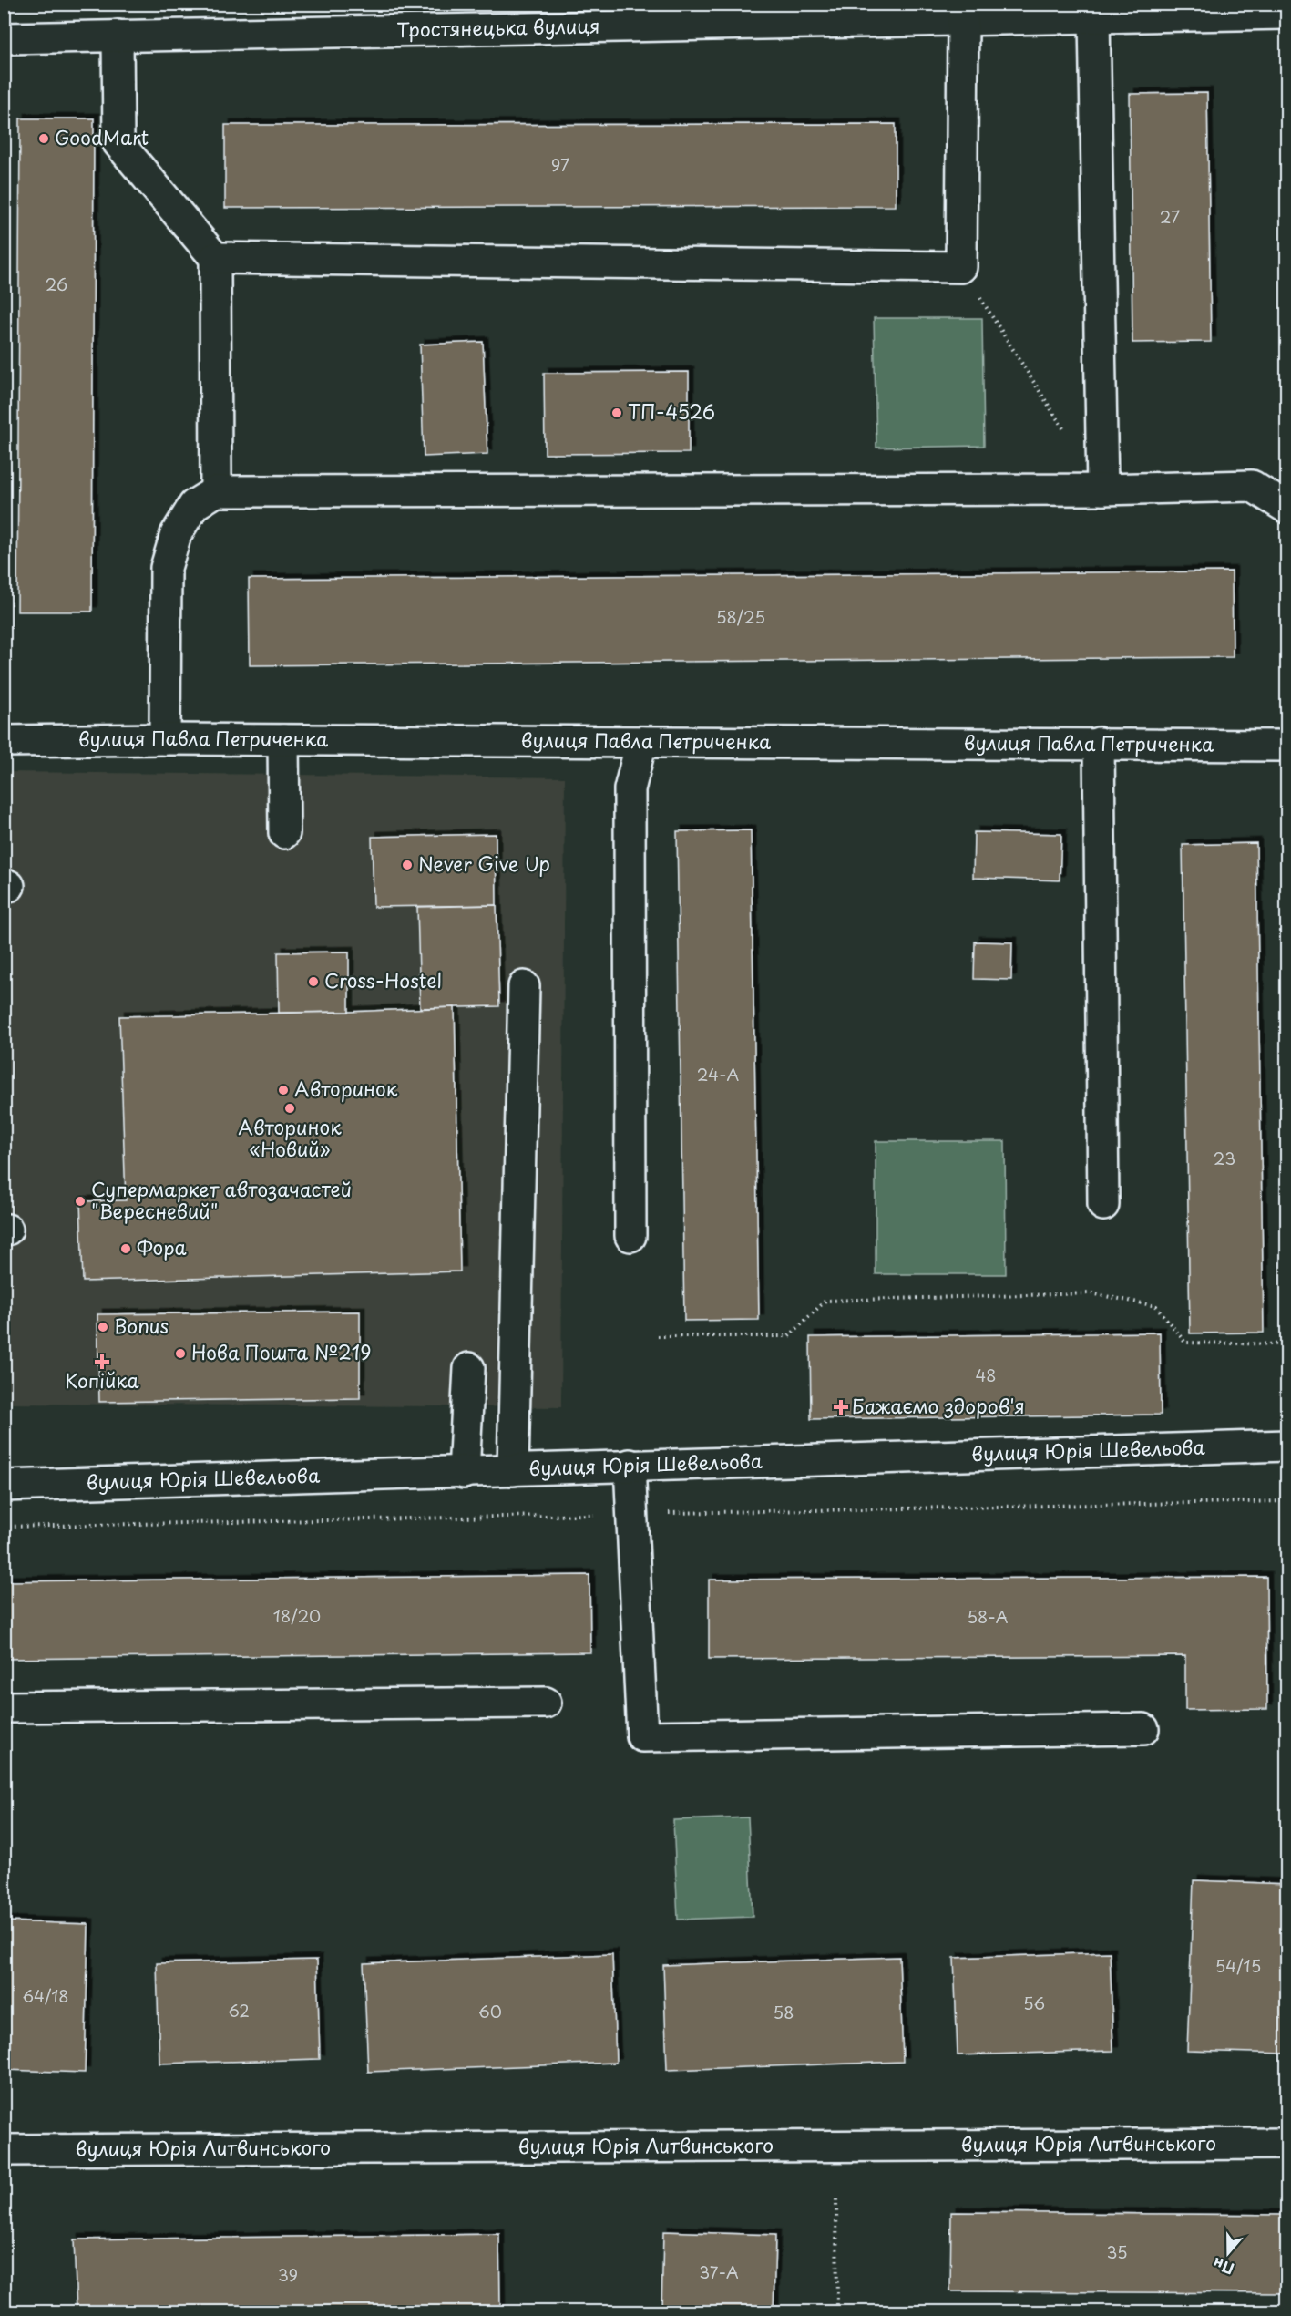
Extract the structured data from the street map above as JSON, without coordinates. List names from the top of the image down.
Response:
{
  "streets": {
    "street": [
      "Тростянецька вулиця",
      "вулиця Павла Петриченка",
      "вулиця Юрія Шевельова",
      "вулиця Юрія Литвинського"
    ]
  },
  "places": {
    "other": [
      "GoodMart",
      "ТП-4526",
      "Never Give Up",
      "Cross-Hostel",
      "Авторинок",
      "Авторинок «Новий»",
      "Супермаркет автозачастей \"Вересневий\"",
      "Фора",
      "Bonus",
      "Нова Пошта №219"
    ],
    "health": ["Копійка", "Бажаємо здоров'я"]
  },
  "house_numbers": [
    "97",
    "27",
    "26",
    "58/25",
    "24-А",
    "23",
    "48",
    "18/20",
    "58-А",
    "54/15",
    "64/18",
    "56",
    "62",
    "60",
    "58",
    "35",
    "37-А",
    "39"
  ],
  "north": "bottom"
}
